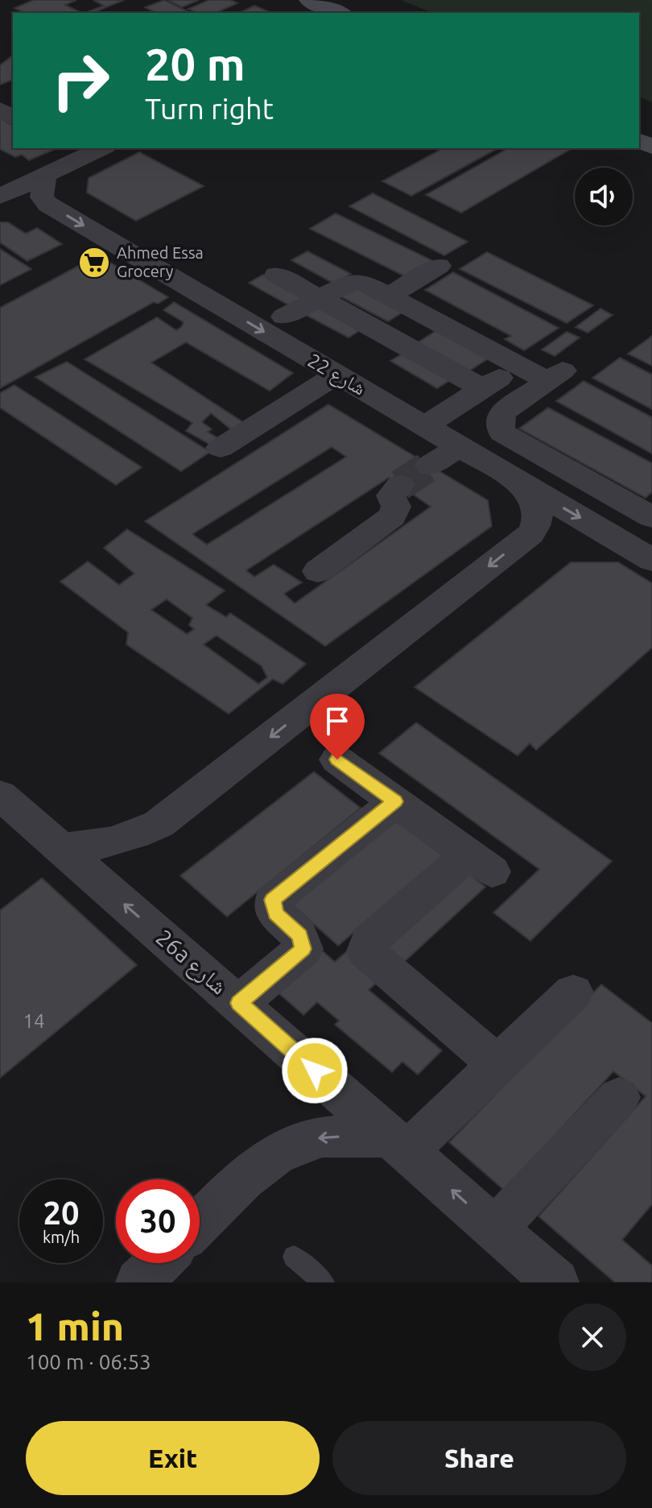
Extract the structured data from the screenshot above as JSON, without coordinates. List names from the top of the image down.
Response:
{
  "streets": {
    "street": ["شارع 22", "26a شارع"]
  },
  "one_way": ["شارع 22", "26a شارع"],
  "places": {
    "supermarket": ["Ahmed Essa Grocery"]
  },
  "house_numbers": ["14"],
  "page": {
    "turn": ["20 m", "Turn right"],
    "speed": "20 km/h",
    "limit": "30",
    "heading": ["1 min", "100 m · 06:53"],
    "buttons": ["Exit", "Share"]
  }
}
